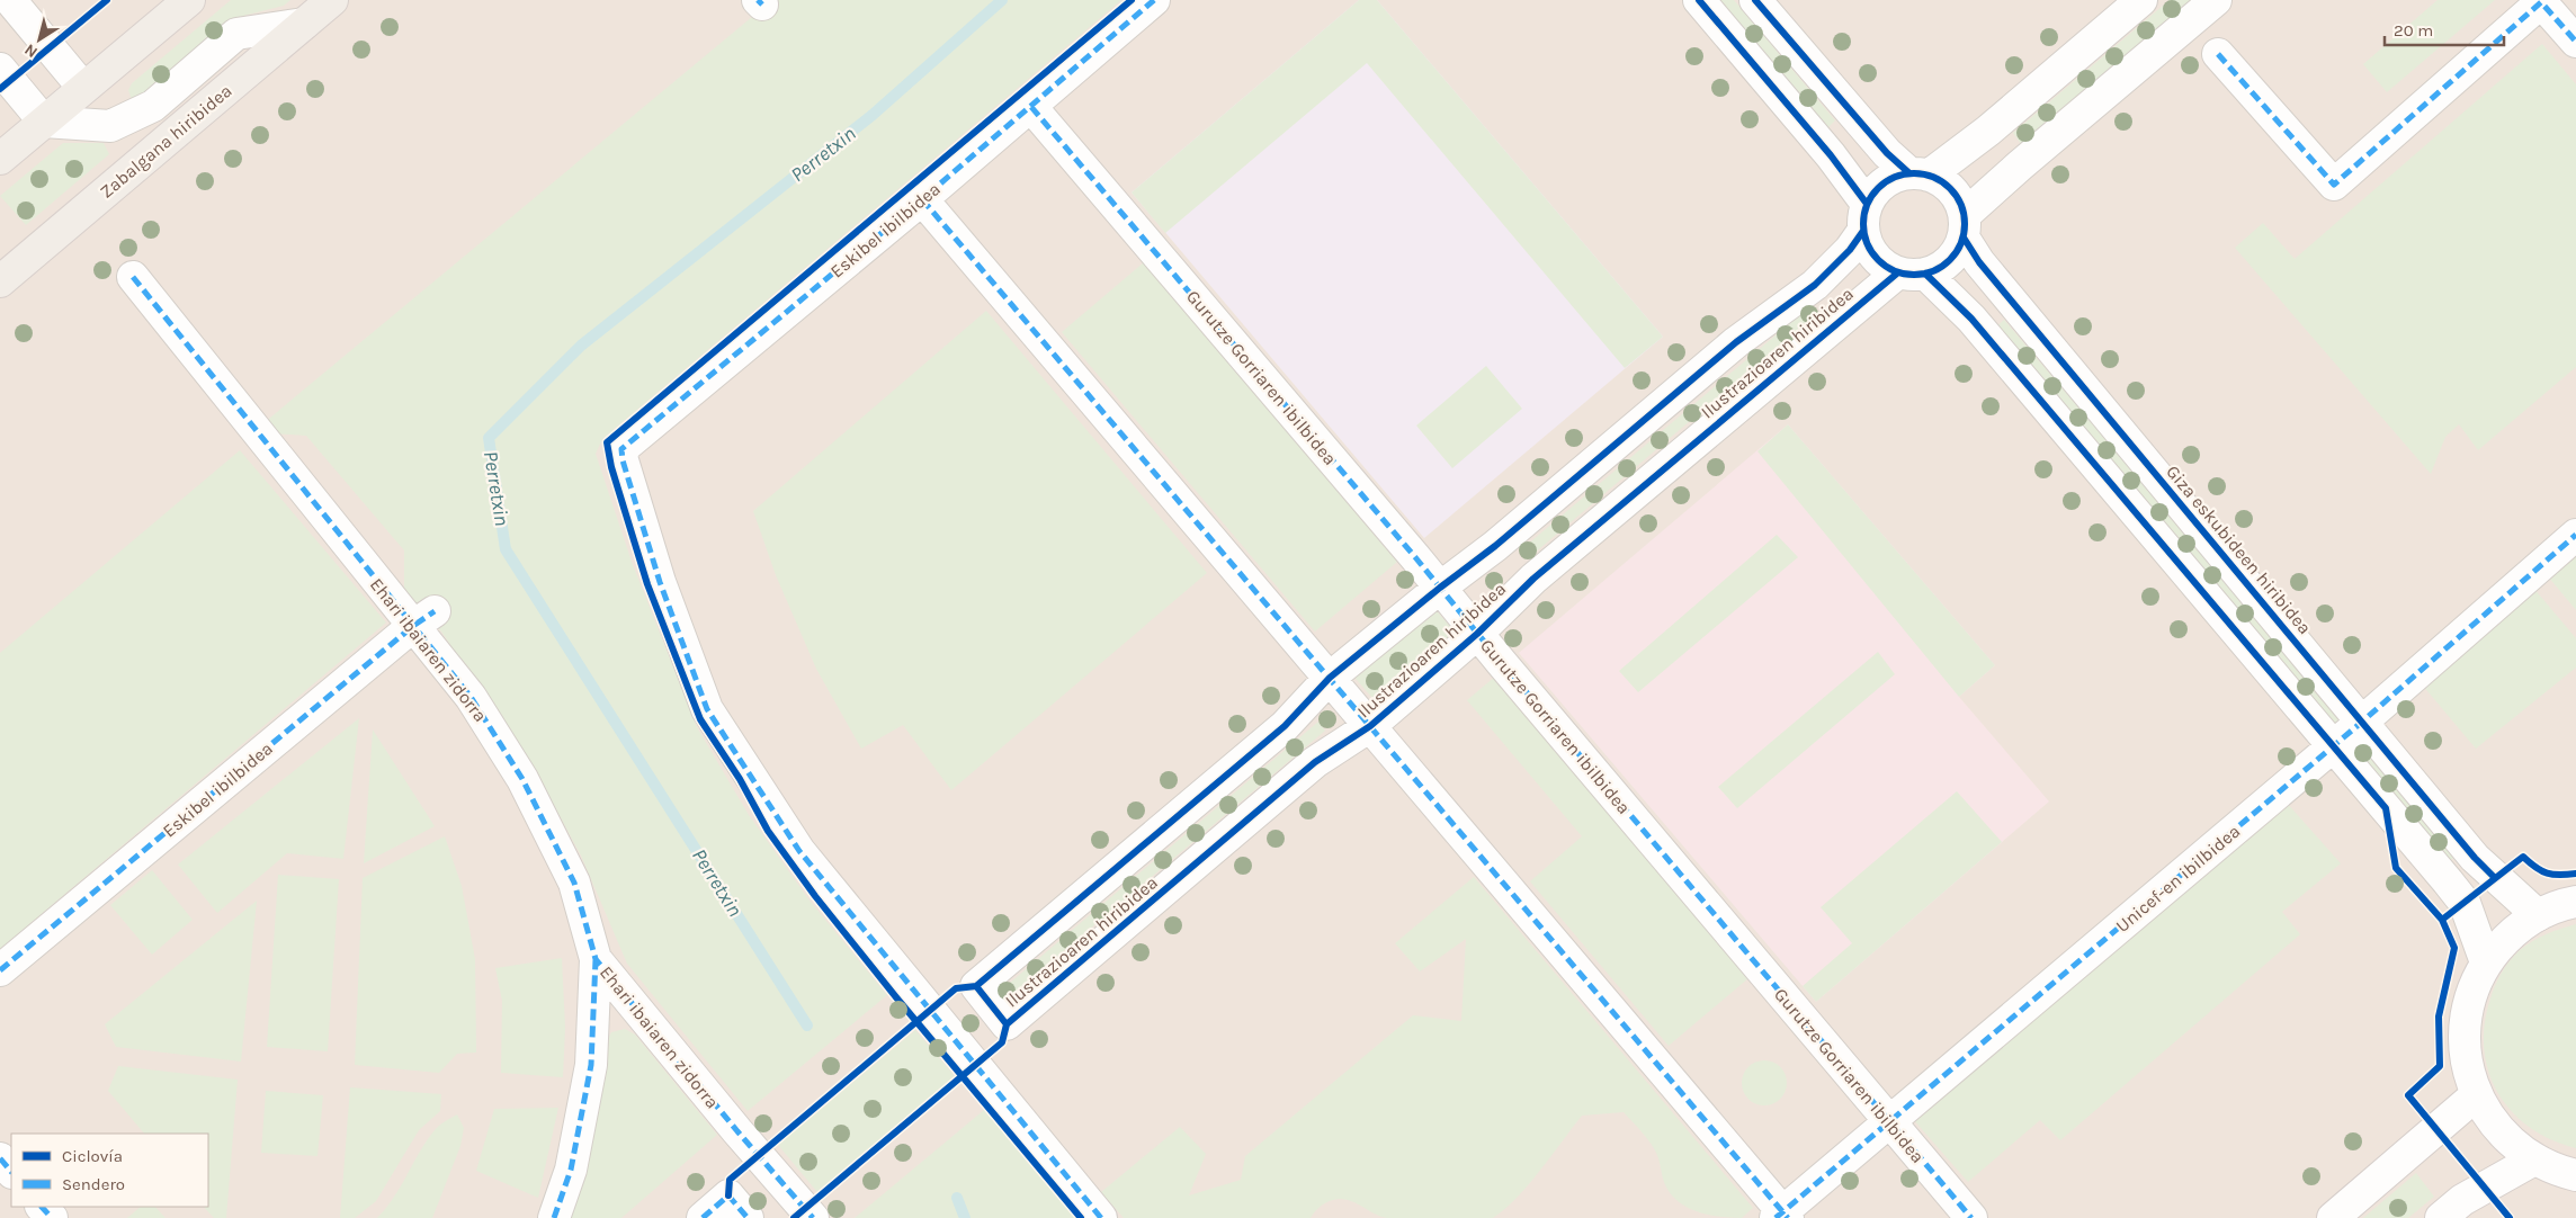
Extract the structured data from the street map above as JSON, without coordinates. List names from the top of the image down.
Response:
{
  "streets": {
    "main road": ["Zabalgana hiribidea"],
    "street": [
      "Eskibel ibilbidea",
      "Ilustrazioaren hiribidea",
      "Gurutze Gorriaren ibilbidea",
      "Giza eskubideen hiribidea",
      "Ehari ibaiaren zidorra",
      "Unicef-en ibilbidea"
    ]
  },
  "crossings": [
    ["Eskibel ibilbidea", "Gurutze Gorriaren ibilbidea"],
    ["Eskibel ibilbidea", "Ehari ibaiaren zidorra"],
    ["Ilustrazioaren hiribidea", "Gurutze Gorriaren ibilbidea"],
    ["Ilustrazioaren hiribidea", "Giza eskubideen hiribidea"],
    ["Gurutze Gorriaren ibilbidea", "Unicef-en ibilbidea"],
    ["Giza eskubideen hiribidea", "Unicef-en ibilbidea"]
  ],
  "water": ["Perretxin"],
  "legend": ["Ciclovía", "Sendero"],
  "scale_bar": "20 m",
  "north": "bottom left"
}
